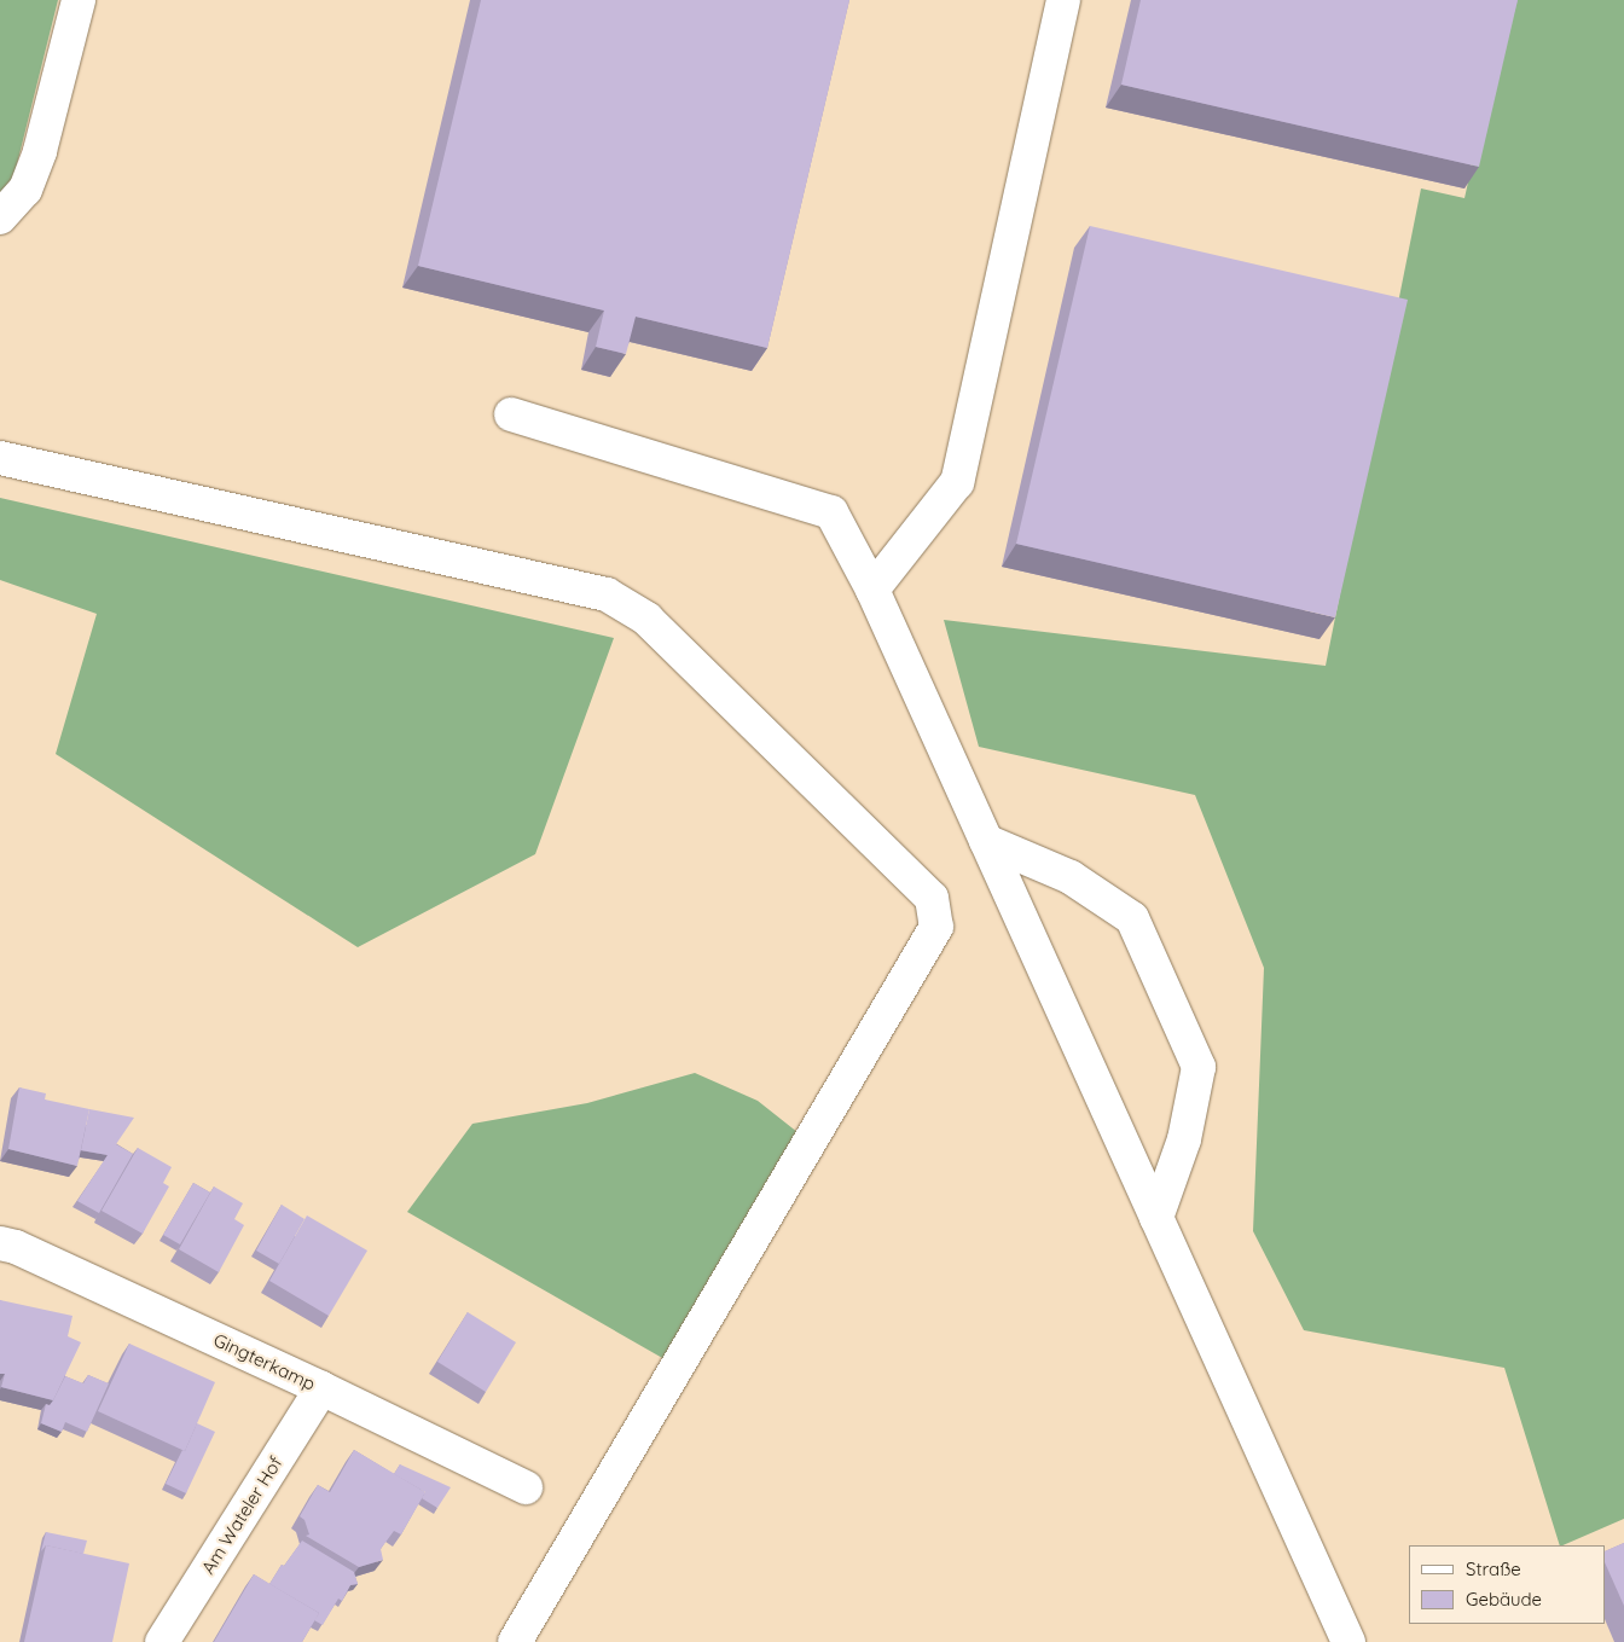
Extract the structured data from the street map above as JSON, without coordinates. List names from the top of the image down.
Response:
{
  "streets": {
    "street": ["Gingterkamp", "Am Wateler Hof"]
  },
  "crossings": [
    ["Gingterkamp", "Am Wateler Hof"]
  ],
  "legend": ["Straße", "Gebäude"]
}
